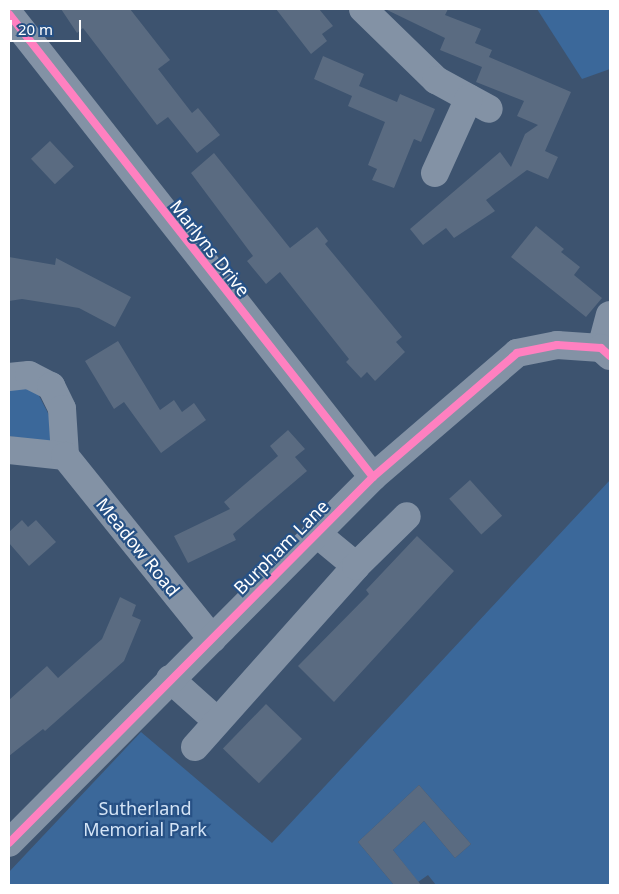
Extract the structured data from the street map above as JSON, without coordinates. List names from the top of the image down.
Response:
{
  "streets": {
    "street": ["Marlyns Drive", "Meadow Road", "Burpham Lane"]
  },
  "crossings": [
    ["Marlyns Drive", "Burpham Lane"],
    ["Meadow Road", "Burpham Lane"]
  ],
  "parks": ["Sutherland Memorial Park"],
  "scale_bar": "20 m"
}
